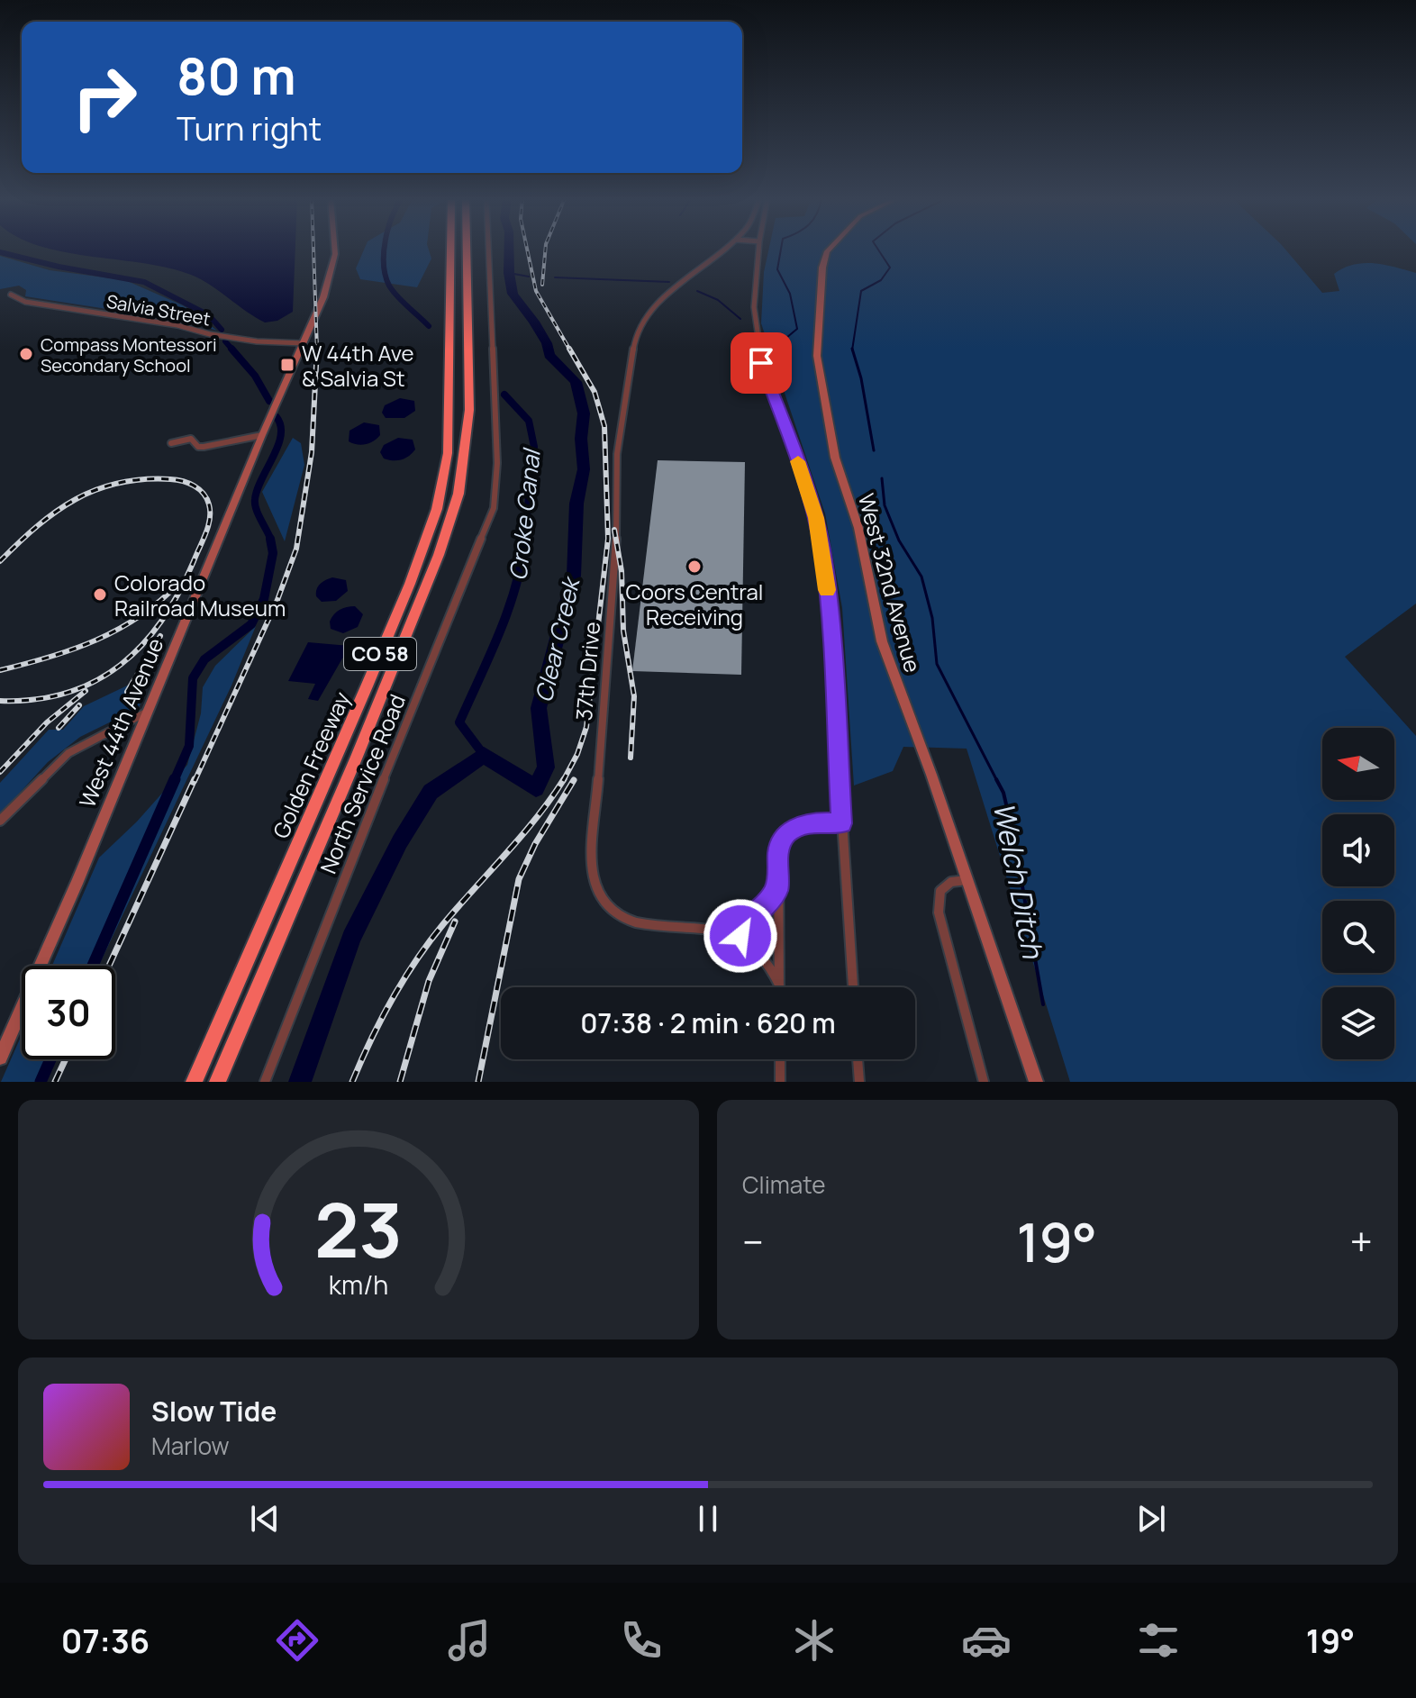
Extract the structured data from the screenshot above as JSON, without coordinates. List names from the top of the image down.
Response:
{
  "streets": {
    "highway": ["CO 58", "Golden Freeway"],
    "street": [
      "Salvia Street",
      "West 32nd Avenue",
      "37th Drive",
      "West 44th Avenue",
      "North Service Road"
    ]
  },
  "crossings": [
    ["Salvia Street", "West 44th Avenue"]
  ],
  "water": ["Croke Canal", "Clear Creek", "Welch Ditch"],
  "places": {
    "other": ["Compass Montessori Secondary School", "Coors Central Receiving", "Colorado Railroad Museum"],
    "transit": ["W 44th Ave & Salvia St"]
  },
  "north": "left",
  "page": {
    "turn": ["80 m", "Turn right"],
    "limit": "30",
    "trip": "07:38 · 2 min · 620 m",
    "tile": "Climate",
    "heat": ["−", "19°", "+"],
    "song": ["Slow Tide", "Marlow"],
    "tabs": ["07:36", "19°"],
    "gauge": ["23", "km/h"]
  }
}
